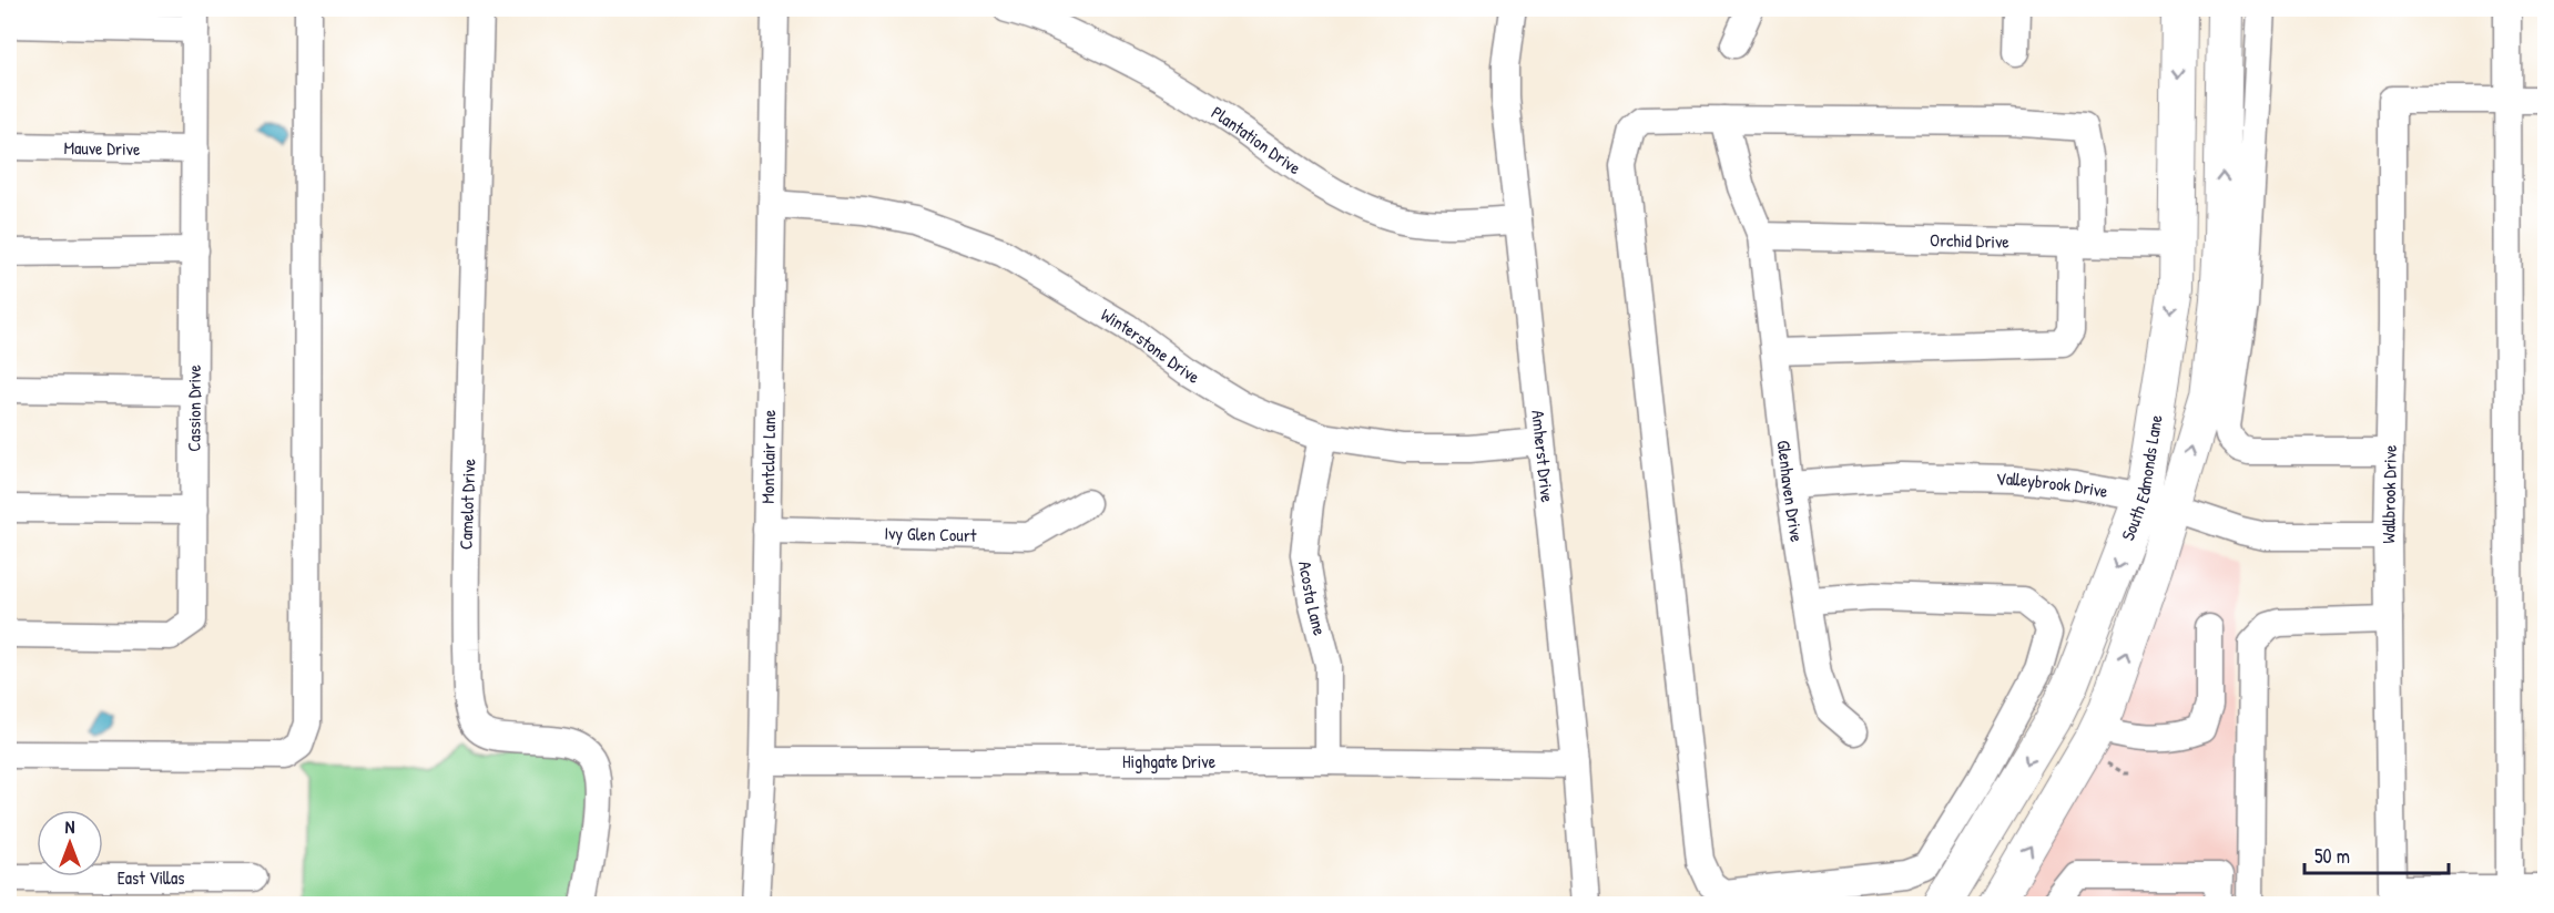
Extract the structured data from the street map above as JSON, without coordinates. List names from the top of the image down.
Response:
{
  "streets": {
    "main road": ["South Edmonds Lane"],
    "street": [
      "Plantation Drive",
      "Mauve Drive",
      "Orchid Drive",
      "Winterstone Drive",
      "Cassion Drive",
      "Montclair Lane",
      "Amherst Drive",
      "Valleybrook Drive",
      "Glenhaven Drive",
      "Wallbrook Drive",
      "Camelot Drive",
      "Ivy Glen Court",
      "Acosta Lane",
      "Highgate Drive",
      "East Villas"
    ]
  },
  "crossings": [
    ["Plantation Drive", "Amherst Drive"],
    ["Mauve Drive", "Cassion Drive"],
    ["Orchid Drive", "South Edmonds Lane"],
    ["Orchid Drive", "Glenhaven Drive"],
    ["Winterstone Drive", "Montclair Lane"],
    ["Winterstone Drive", "Amherst Drive"],
    ["Winterstone Drive", "Acosta Lane"],
    ["Montclair Lane", "Ivy Glen Court"],
    ["Montclair Lane", "Highgate Drive"],
    ["Amherst Drive", "Highgate Drive"],
    ["South Edmonds Lane", "Valleybrook Drive"],
    ["Valleybrook Drive", "Glenhaven Drive"],
    ["Valleybrook Drive", "Wallbrook Drive"],
    ["Acosta Lane", "Highgate Drive"]
  ],
  "scale_bar": "50 m",
  "north": "top"
}
